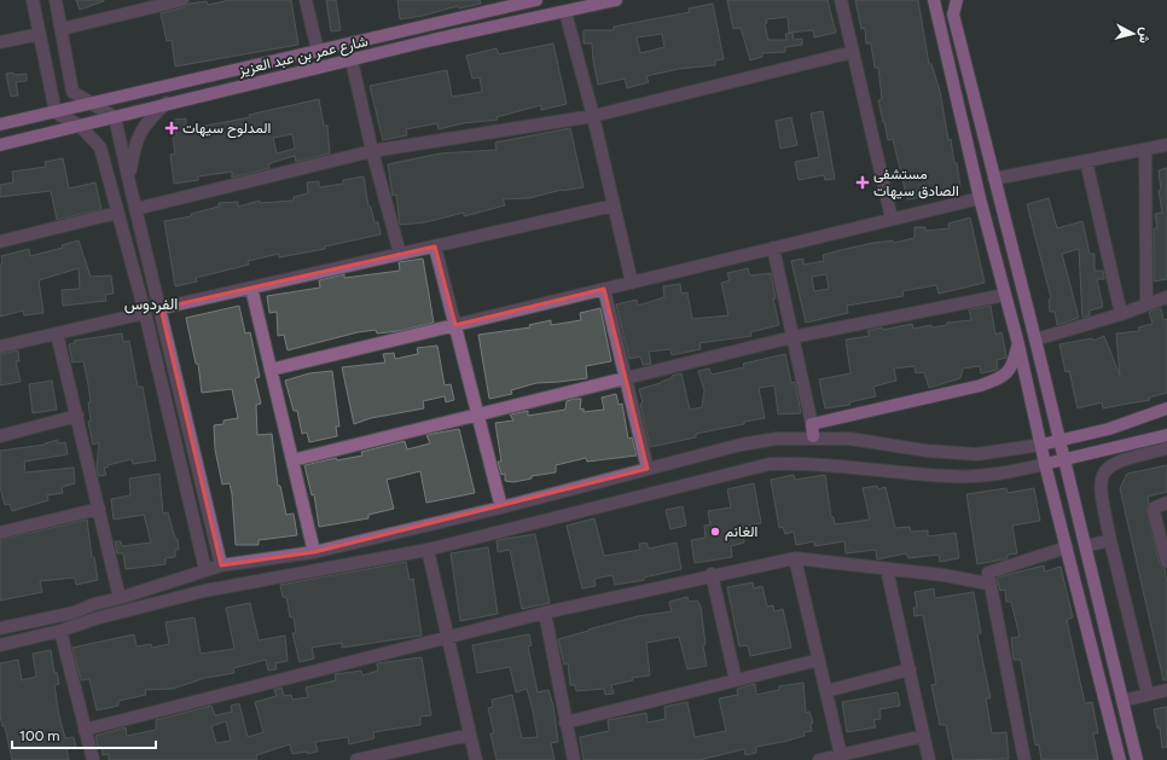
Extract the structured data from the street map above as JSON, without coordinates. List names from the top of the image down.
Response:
{
  "streets": {
    "main road": ["شارع عمر بن عبد العزيز"]
  },
  "districts": ["الفردوس"],
  "places": {
    "health": ["المدلوح سيهات", "مستشفى الصادق سيهات"],
    "other": ["الغانم"]
  },
  "scale_bar": "100 m",
  "north": "right"
}
